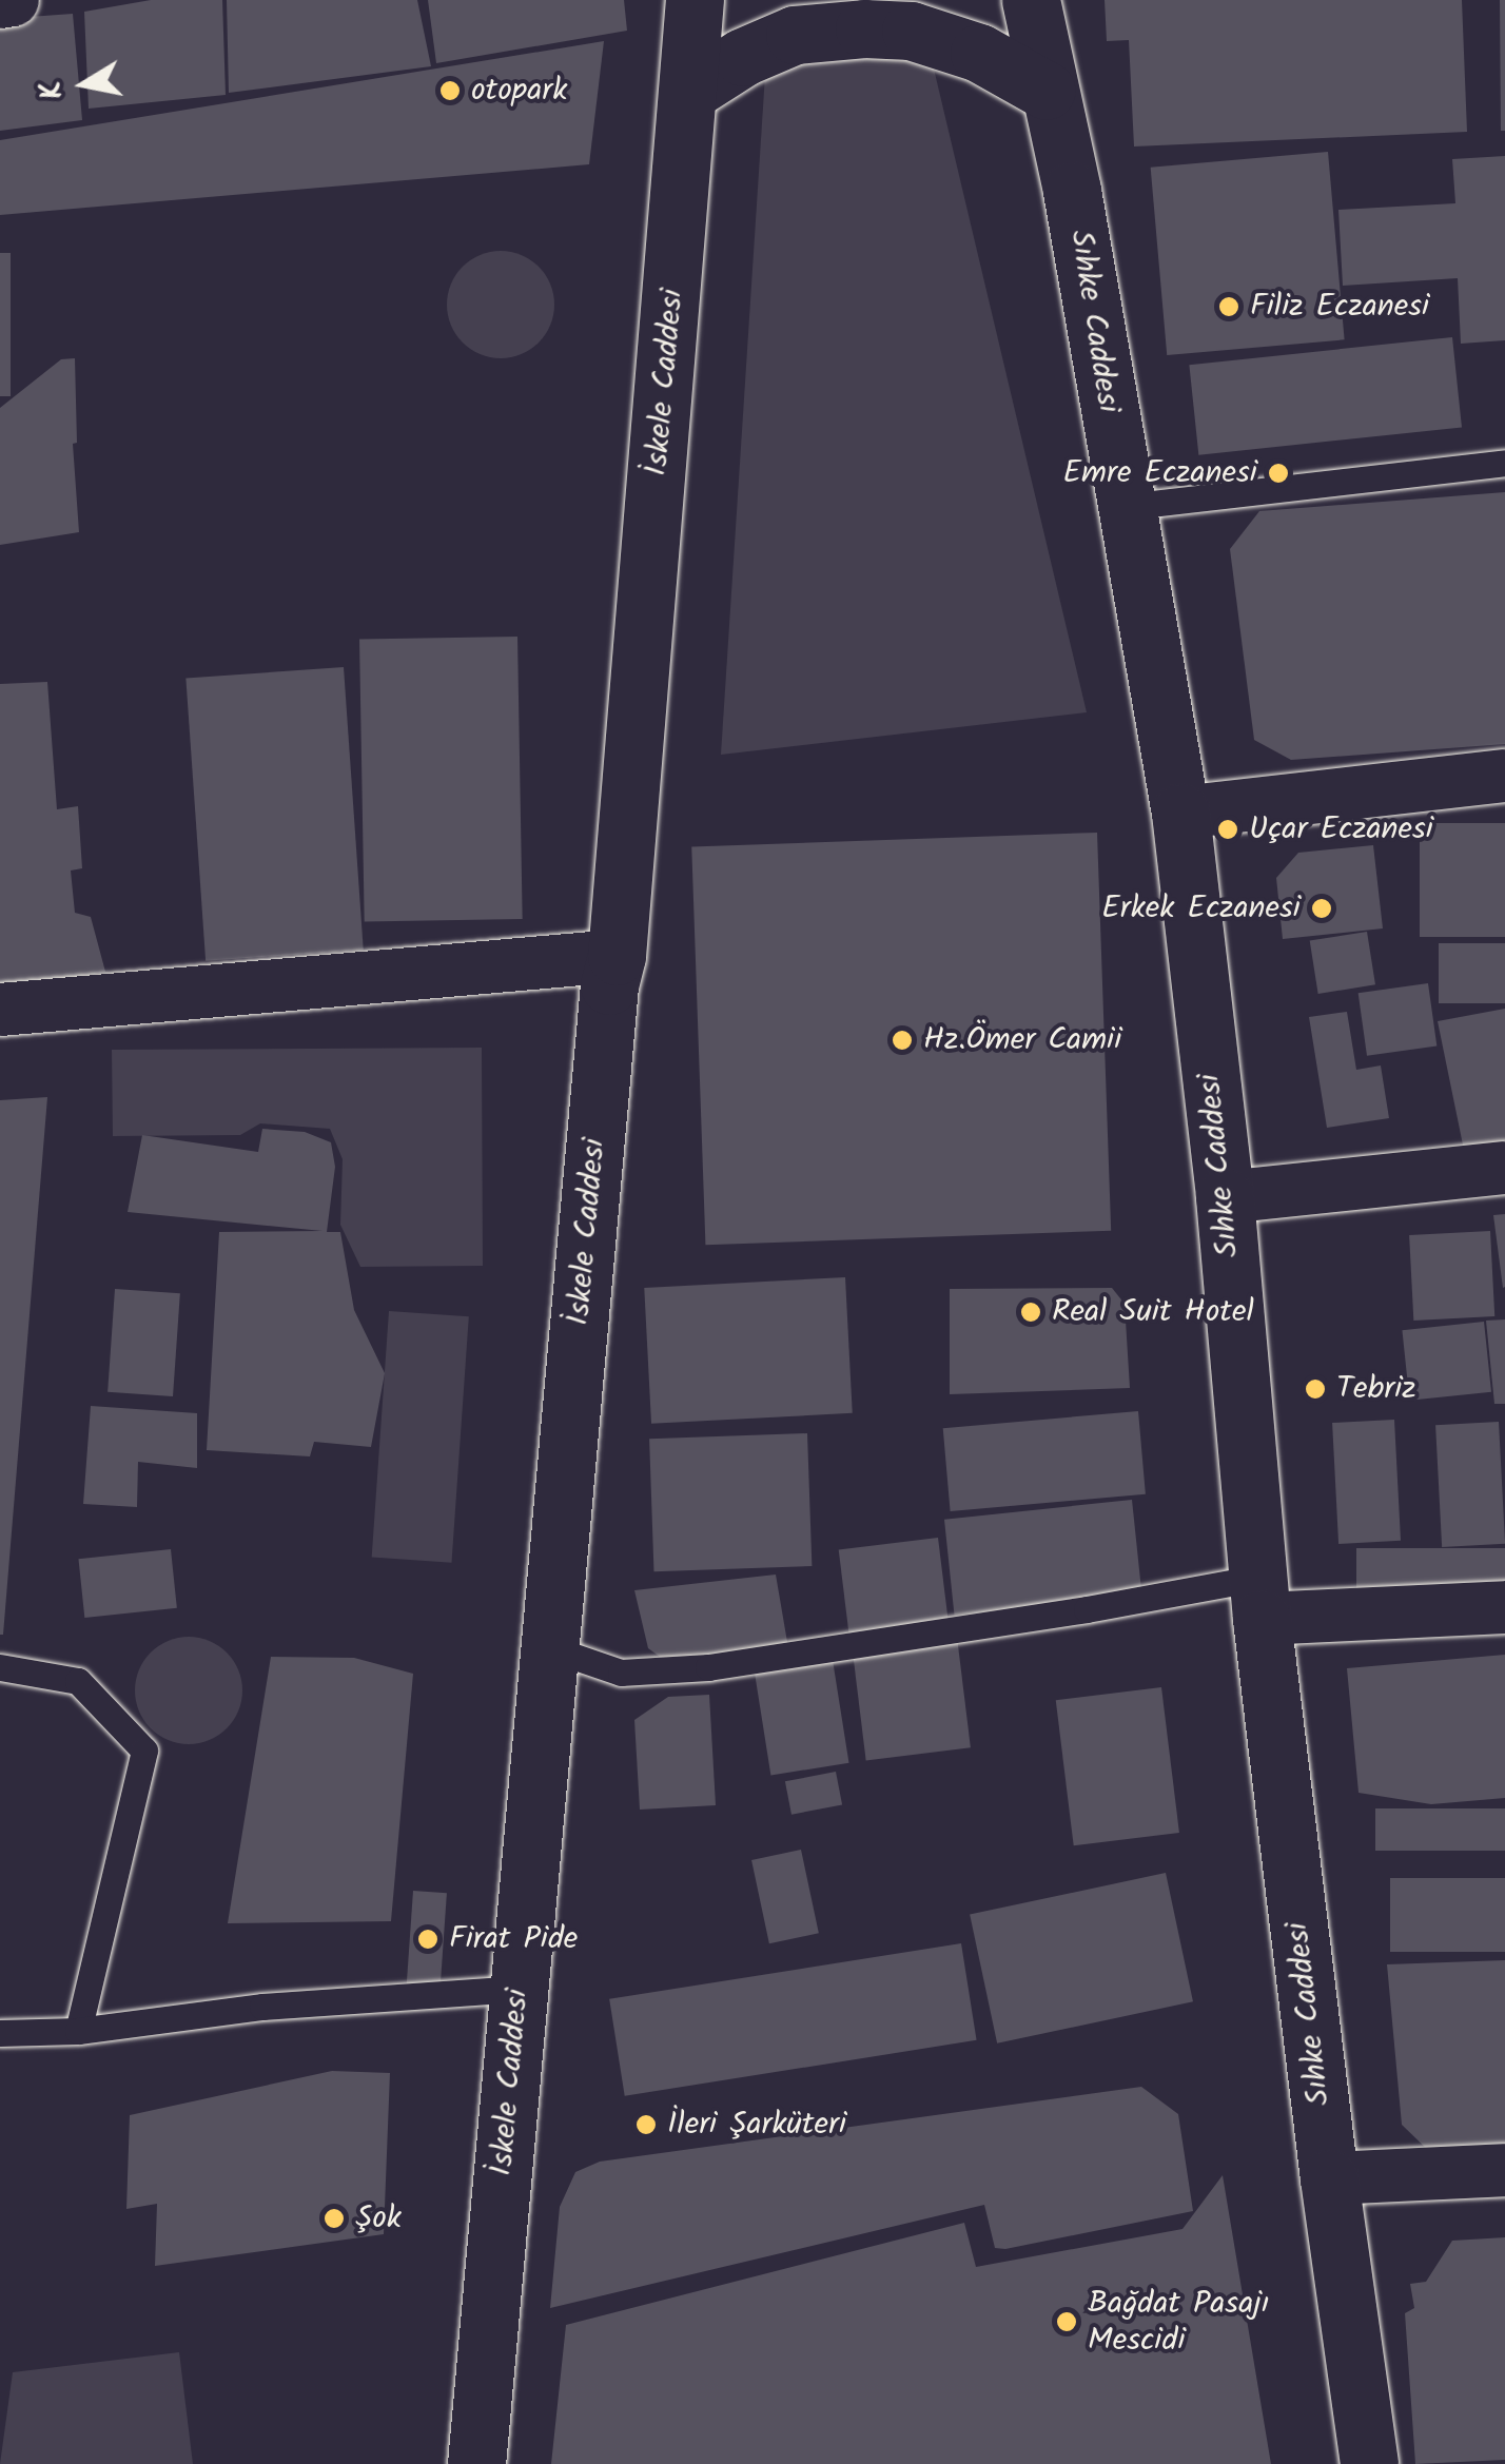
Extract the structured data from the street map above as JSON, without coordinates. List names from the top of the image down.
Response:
{
  "streets": {
    "main road": ["Sıhke Caddesi", "İskele Caddesi"]
  },
  "places": [
    "otopark",
    "Filiz Eczanesi",
    "Emre Eczanesi",
    "Uçar Eczanesi",
    "Erkek Eczanesi",
    "Hz.Ömer Camii",
    "Real Suit Hotel",
    "Tebriz",
    "Firat Pide",
    "İleri Şarküteri",
    "Şok",
    "Bağdat Pasajı Mescidi"
  ],
  "north": "left"
}
